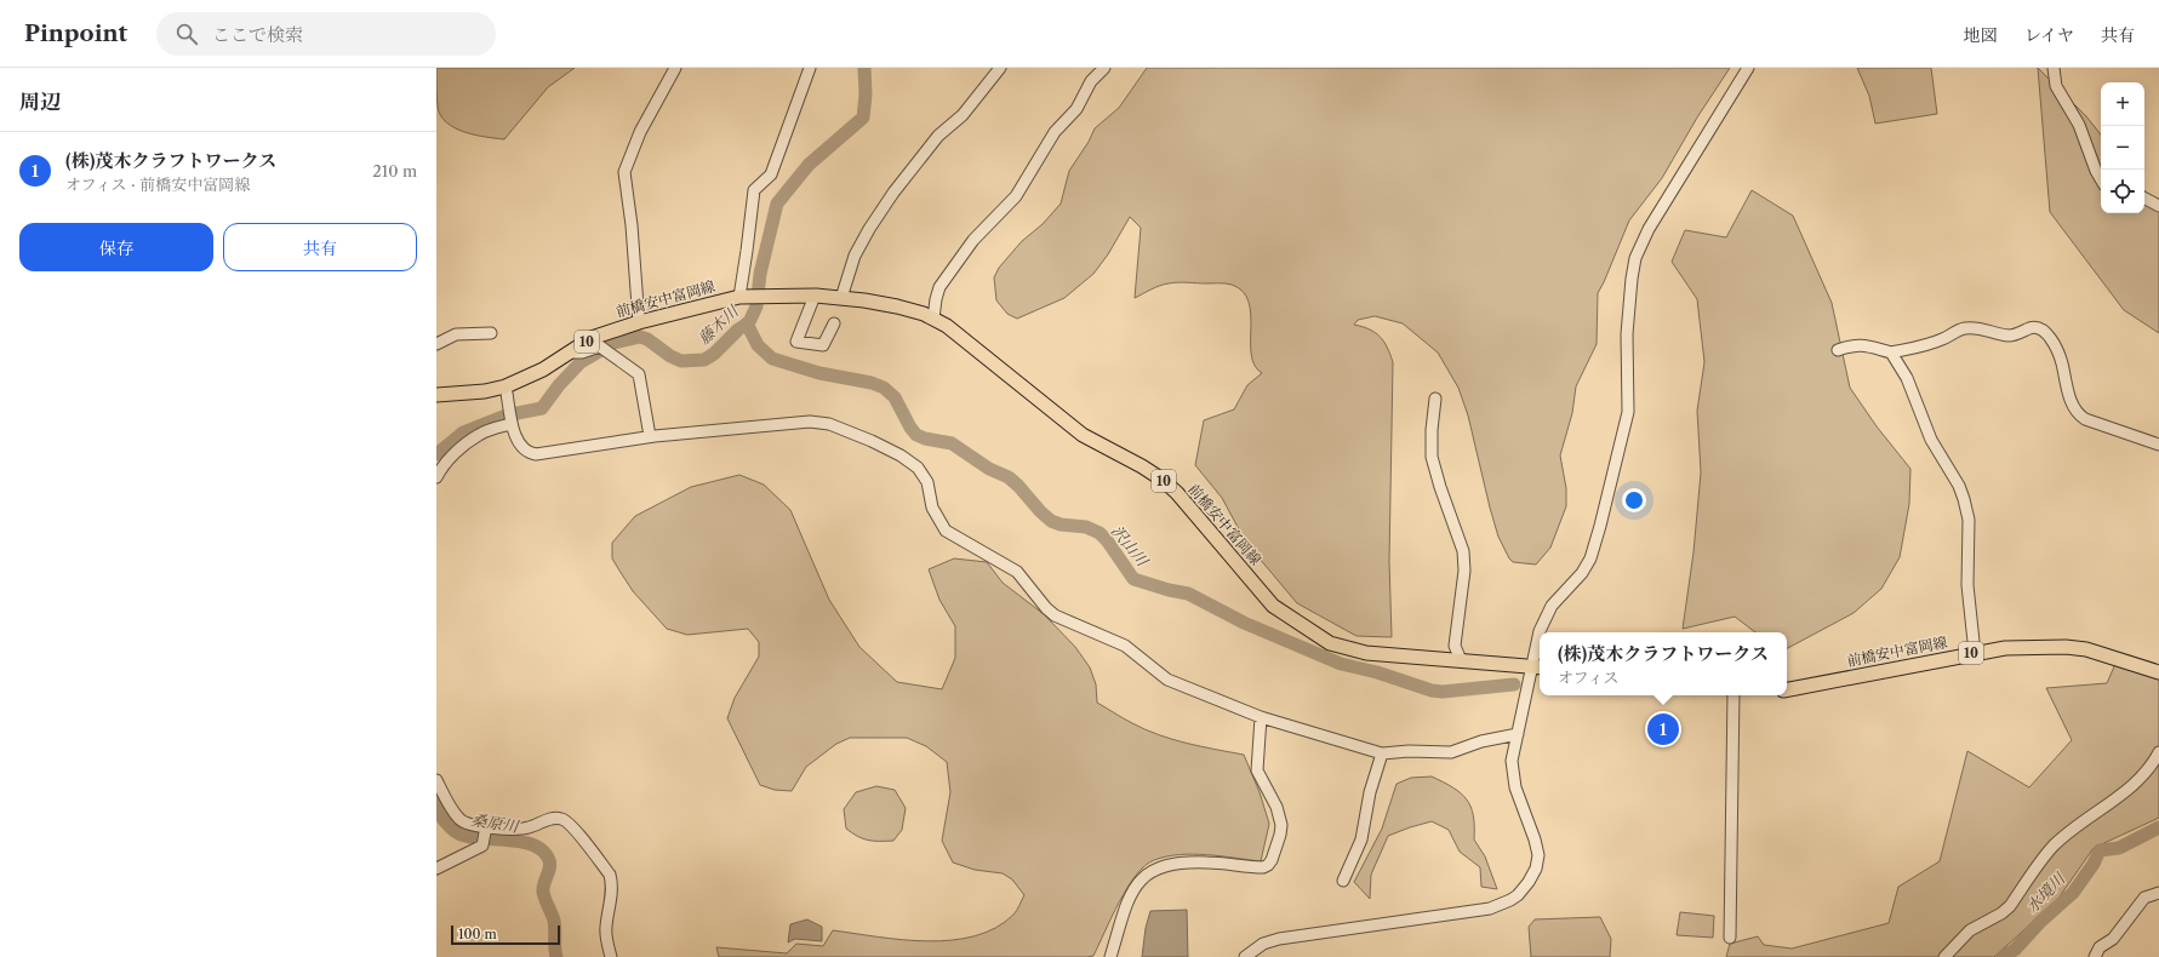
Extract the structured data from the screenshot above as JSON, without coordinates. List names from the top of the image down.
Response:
{
  "streets": {
    "main road": ["前橋安中富岡線", "10"]
  },
  "water": [
    "藤木川",
    "沢山川",
    "桑原川",
    "水境川"
  ],
  "scale_bar": "100 m",
  "page": {
    "header": "Pinpoint",
    "search": "ここで検索",
    "nav": ["地図", "レイヤ", "共有"],
    "heading": "周辺",
    "map_buttons": ["+", "−"],
    "list": [
      {
        "mark": "1",
        "name": "(株)茂木クラフトワークス",
        "note": "オフィス · 前橋安中富岡線",
        "value": "210 m"
      }
    ],
    "buttons": ["保存", "共有"],
    "popup": ["(株)茂木クラフトワークス", "オフィス"],
    "pins": "1",
    "scale": "100 m"
  }
}
